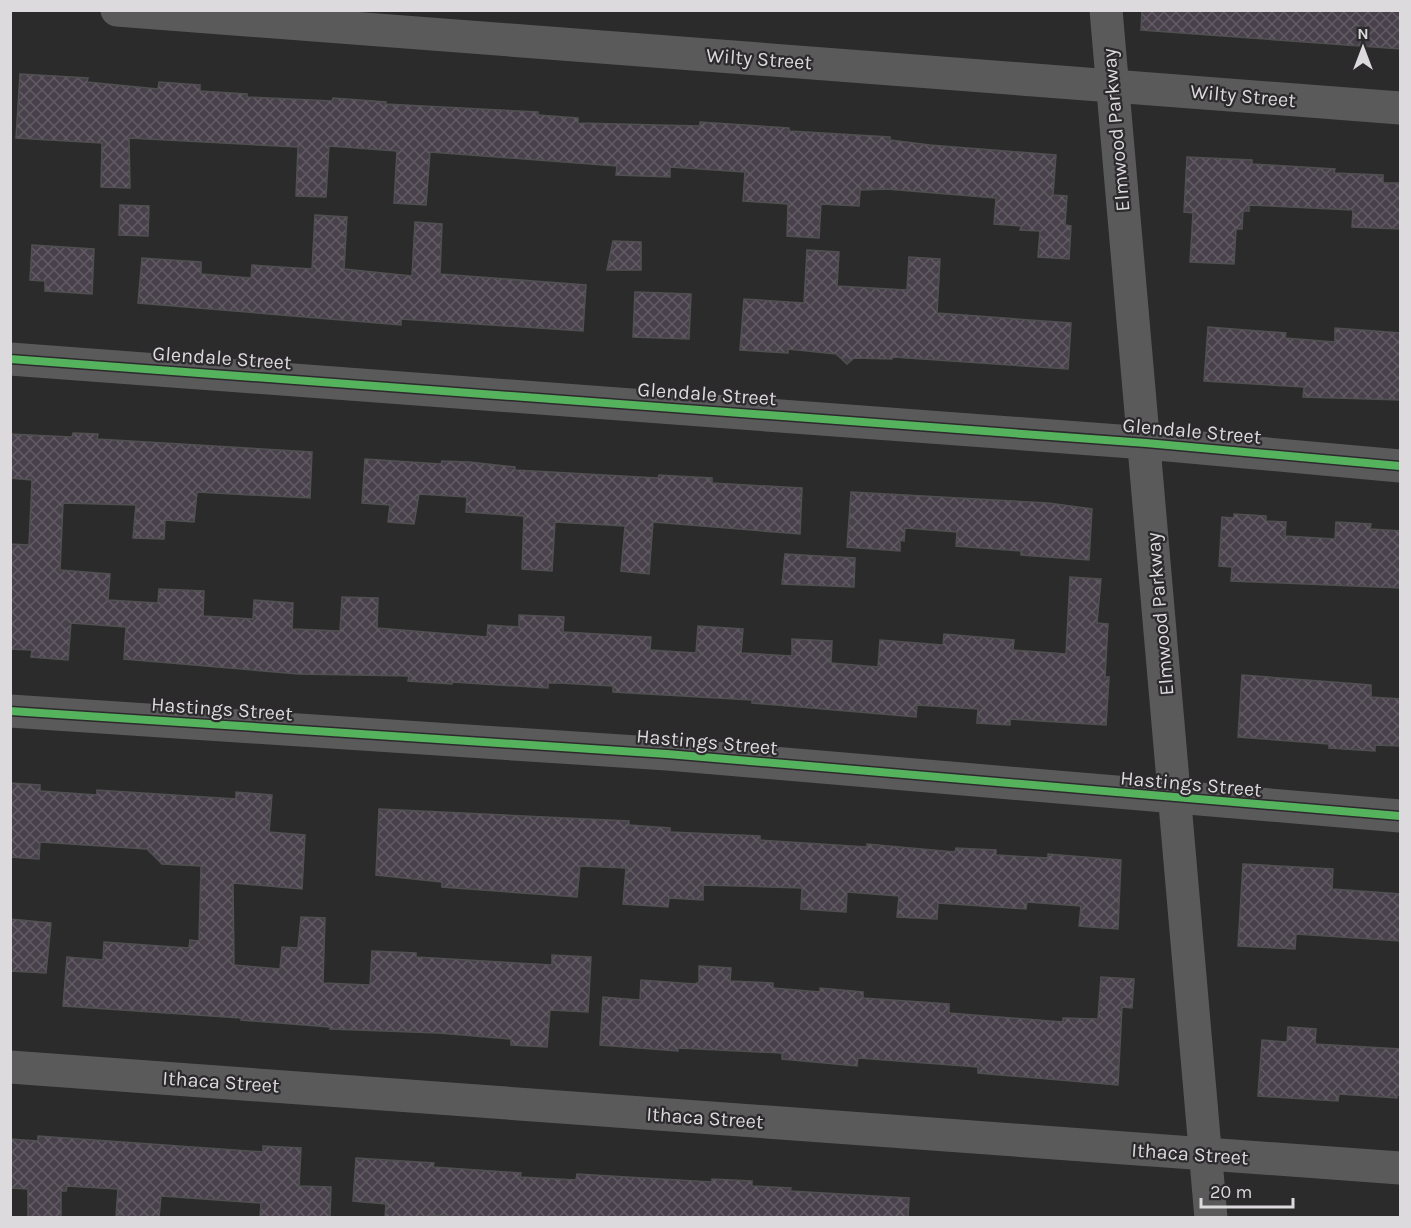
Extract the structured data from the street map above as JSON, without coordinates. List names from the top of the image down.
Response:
{
  "streets": {
    "street": [
      "Wilty Street",
      "Elmwood Parkway",
      "Glendale Street",
      "Hastings Street",
      "Ithaca Street"
    ]
  },
  "crossings": [
    ["Wilty Street", "Elmwood Parkway"],
    ["Elmwood Parkway", "Glendale Street"],
    ["Elmwood Parkway", "Hastings Street"],
    ["Elmwood Parkway", "Ithaca Street"]
  ],
  "scale_bar": "20 m",
  "north": "top"
}
